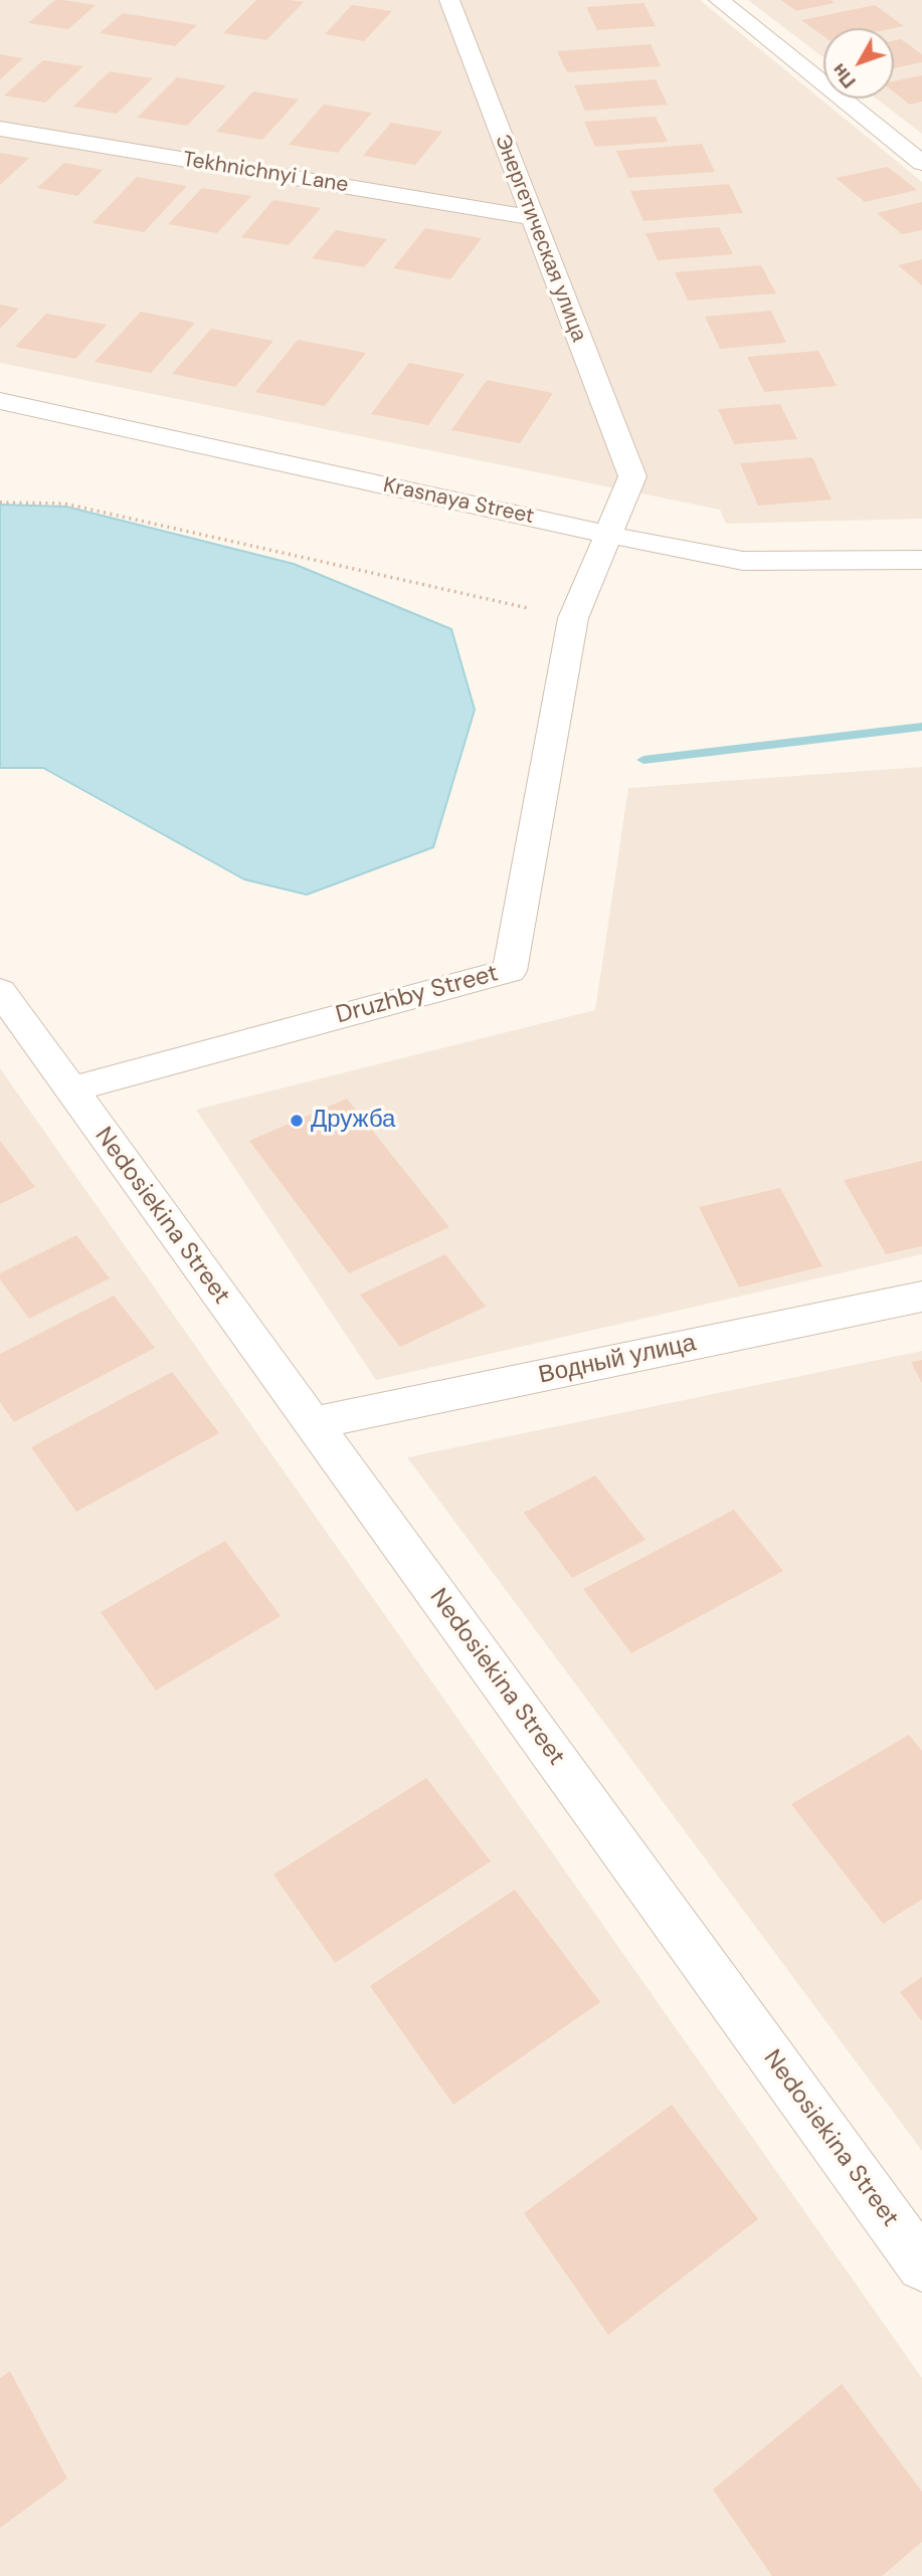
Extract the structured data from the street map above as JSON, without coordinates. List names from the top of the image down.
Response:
{
  "streets": {
    "street": [
      "Tekhnichnyi Lane",
      "Энергетическая улица",
      "Krasnaya Street",
      "Druzhby Street",
      "Nedosiekina Street",
      "Водный улица"
    ]
  },
  "crossings": [
    ["Tekhnichnyi Lane", "Энергетическая улица"],
    ["Энергетическая улица", "Druzhby Street"],
    ["Krasnaya Street", "Druzhby Street"],
    ["Druzhby Street", "Nedosiekina Street"],
    ["Nedosiekina Street", "Водный улица"]
  ],
  "places": ["Дружба"],
  "north": "bottom left"
}
